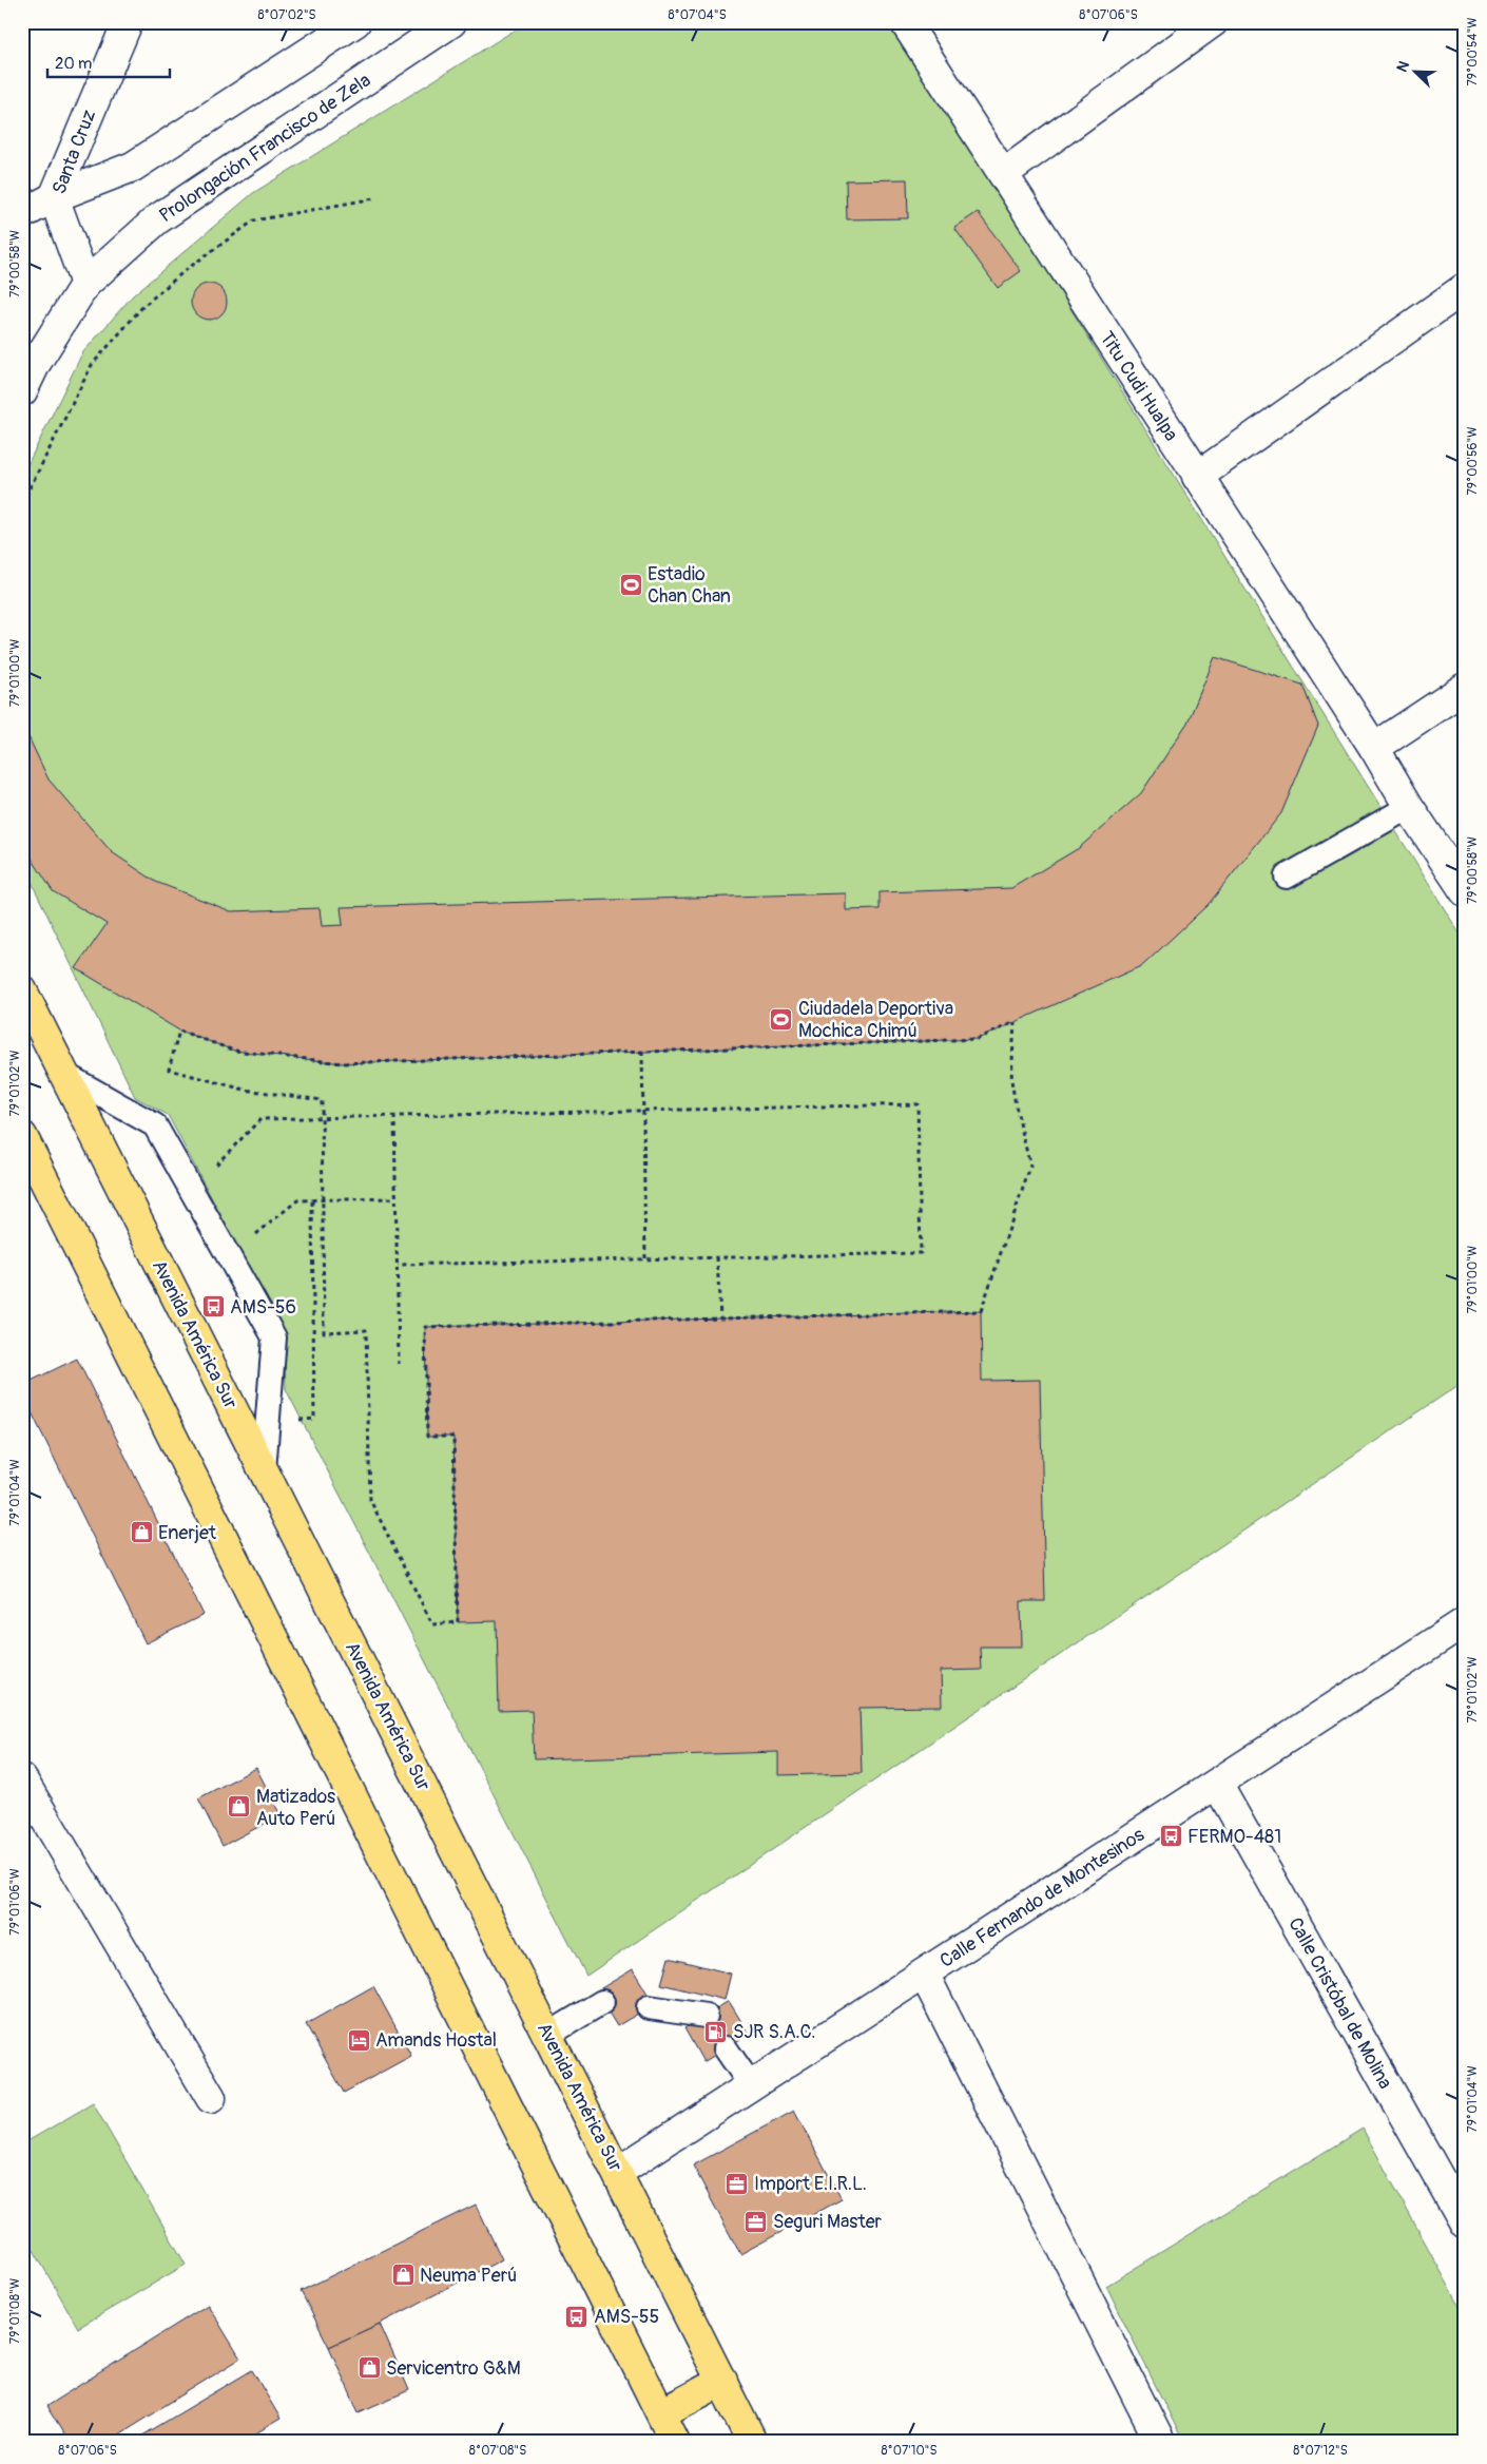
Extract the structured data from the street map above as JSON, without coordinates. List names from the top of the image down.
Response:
{
  "streets": {
    "main road": ["Avenida América Sur"],
    "street": [
      "Prolongación Francisco de Zela",
      "Santa Cruz",
      "Titu Cudi Hualpa",
      "Calle Fernando de Montesinos",
      "Calle Cristóbal de Molina"
    ]
  },
  "crossings": [
    ["Prolongación Francisco de Zela", "Santa Cruz"],
    ["Avenida América Sur", "Calle Fernando de Montesinos"],
    ["Calle Fernando de Montesinos", "Calle Cristóbal de Molina"]
  ],
  "places": {
    "sports": ["Estadio Chan Chan", "Ciudadela Deportiva Mochica Chimú"],
    "bus stop": ["AMS-56", "FERMO-481", "AMS-55"],
    "shop": [
      "Enerjet",
      "Matizados Auto Perú",
      "Neuma Perú",
      "Servicentro G&M"
    ],
    "fuel station": ["SJR S.A.C."],
    "hotel": ["Amands Hostal"],
    "office": ["Import E.I.R.L.", "Seguri Master"]
  },
  "scale_bar": "20 m",
  "north": "top left",
  "coordinates": [
    "8°07'02\"S",
    "8°07'04\"S",
    "8°07'06\"S",
    "79°00'54\"W",
    "79°00'58\"W",
    "79°00'56\"W",
    "79°01'00\"W",
    "79°01'02\"W",
    "79°01'04\"W",
    "79°01'06\"W",
    "79°01'08\"W",
    "8°07'08\"S",
    "8°07'10\"S",
    "8°07'12\"S"
  ]
}
